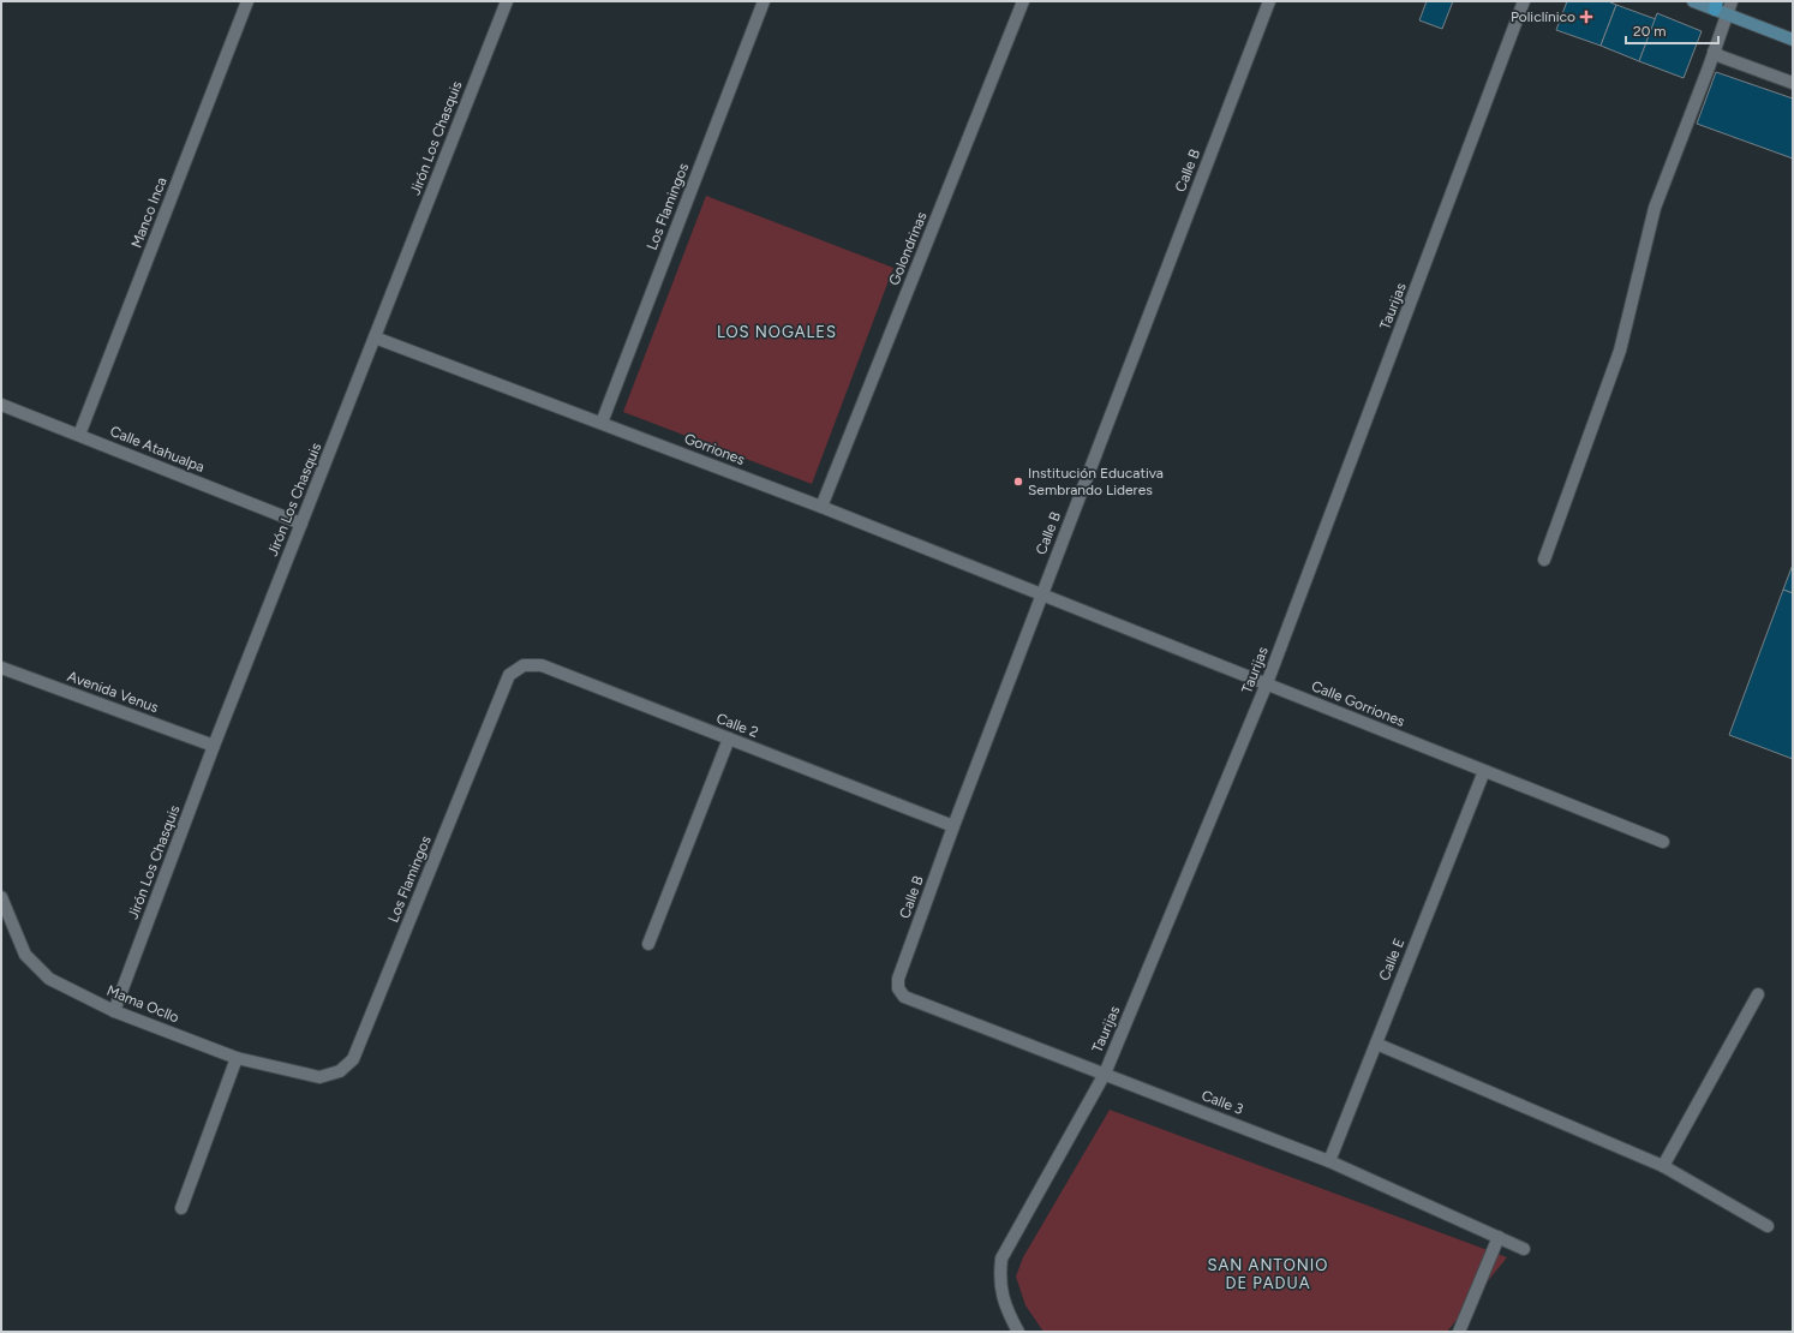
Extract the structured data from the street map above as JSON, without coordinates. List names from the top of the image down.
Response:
{
  "streets": {
    "street": [
      "Jirón Los Chasquis",
      "Calle B",
      "Los Flamingos",
      "Manco Inca",
      "Golondrinas",
      "Taurijas",
      "Calle Atahualpa",
      "Gorriones",
      "Avenida Venus",
      "Calle Gorriones",
      "Calle 2",
      "Calle E",
      "Mama Ocllo",
      "Calle 3"
    ]
  },
  "crossings": [
    ["Jirón Los Chasquis", "Calle Atahualpa"],
    ["Jirón Los Chasquis", "Gorriones"],
    ["Jirón Los Chasquis", "Avenida Venus"],
    ["Jirón Los Chasquis", "Mama Ocllo"],
    ["Calle B", "Gorriones"],
    ["Calle B", "Calle Gorriones"],
    ["Calle B", "Calle 2"],
    ["Calle B", "Calle 3"],
    ["Los Flamingos", "Gorriones"],
    ["Los Flamingos", "Calle 2"],
    ["Los Flamingos", "Mama Ocllo"],
    ["Manco Inca", "Calle Atahualpa"],
    ["Golondrinas", "Gorriones"],
    ["Taurijas", "Calle Gorriones"],
    ["Taurijas", "Calle 3"],
    ["Gorriones", "Calle Gorriones"],
    ["Calle Gorriones", "Calle E"],
    ["Calle E", "Calle 3"]
  ],
  "districts": ["LOS NOGALES", "SAN ANTONIO DE PADUA"],
  "places": {
    "health": ["Policlínico"],
    "other": ["Institución Educativa Sembrando Lideres"]
  },
  "scale_bar": "20 m"
}
